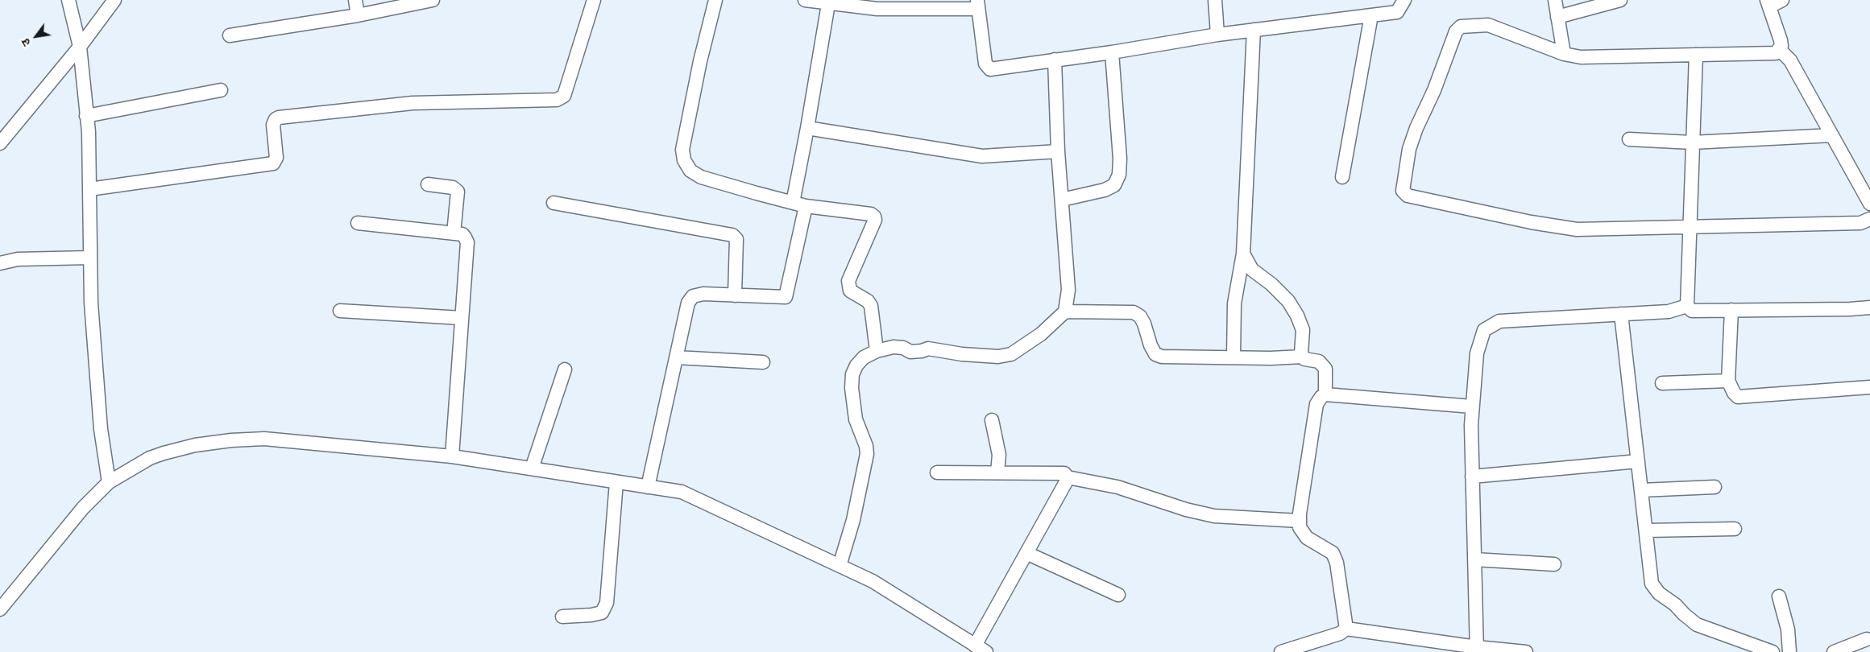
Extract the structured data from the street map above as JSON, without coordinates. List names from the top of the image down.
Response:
{
  "north": "bottom left"
}
